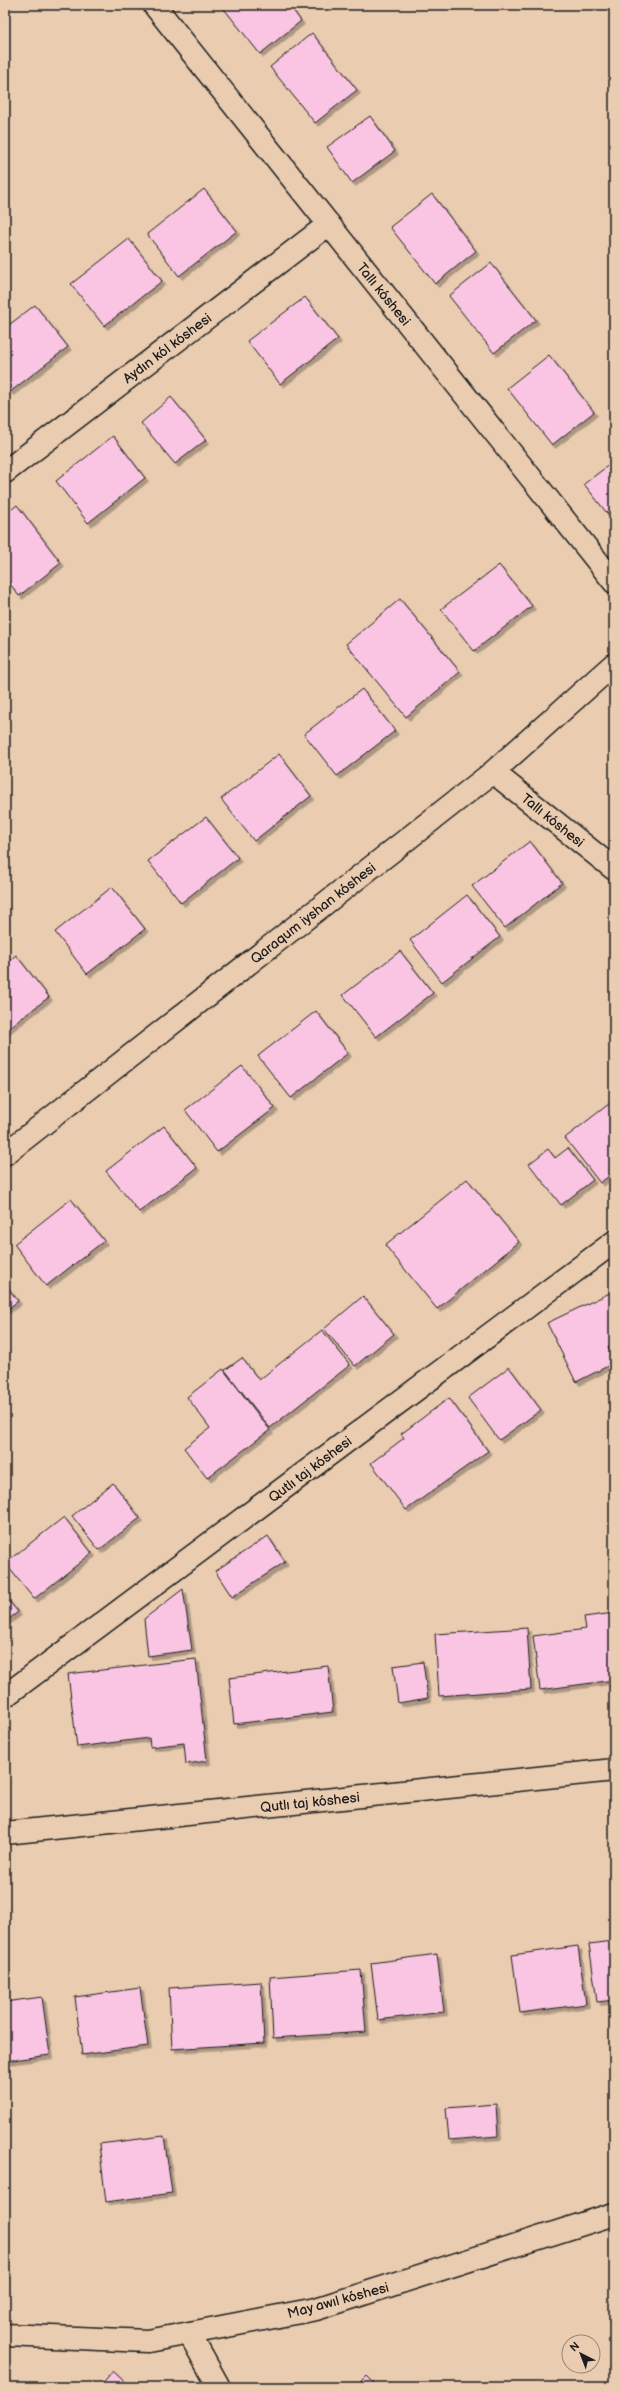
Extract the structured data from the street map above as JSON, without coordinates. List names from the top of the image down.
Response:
{
  "streets": {
    "street": [
      "Tallı kóshesi",
      "Aydın kól kóshesi",
      "Qaraqum iyshan kóshesi",
      "Qutlı taj kóshesi",
      "May awıl kóshesi"
    ]
  },
  "crossings": [
    ["Tallı kóshesi", "Aydın kól kóshesi"],
    ["Tallı kóshesi", "Qaraqum iyshan kóshesi"]
  ],
  "north": "top left"
}
